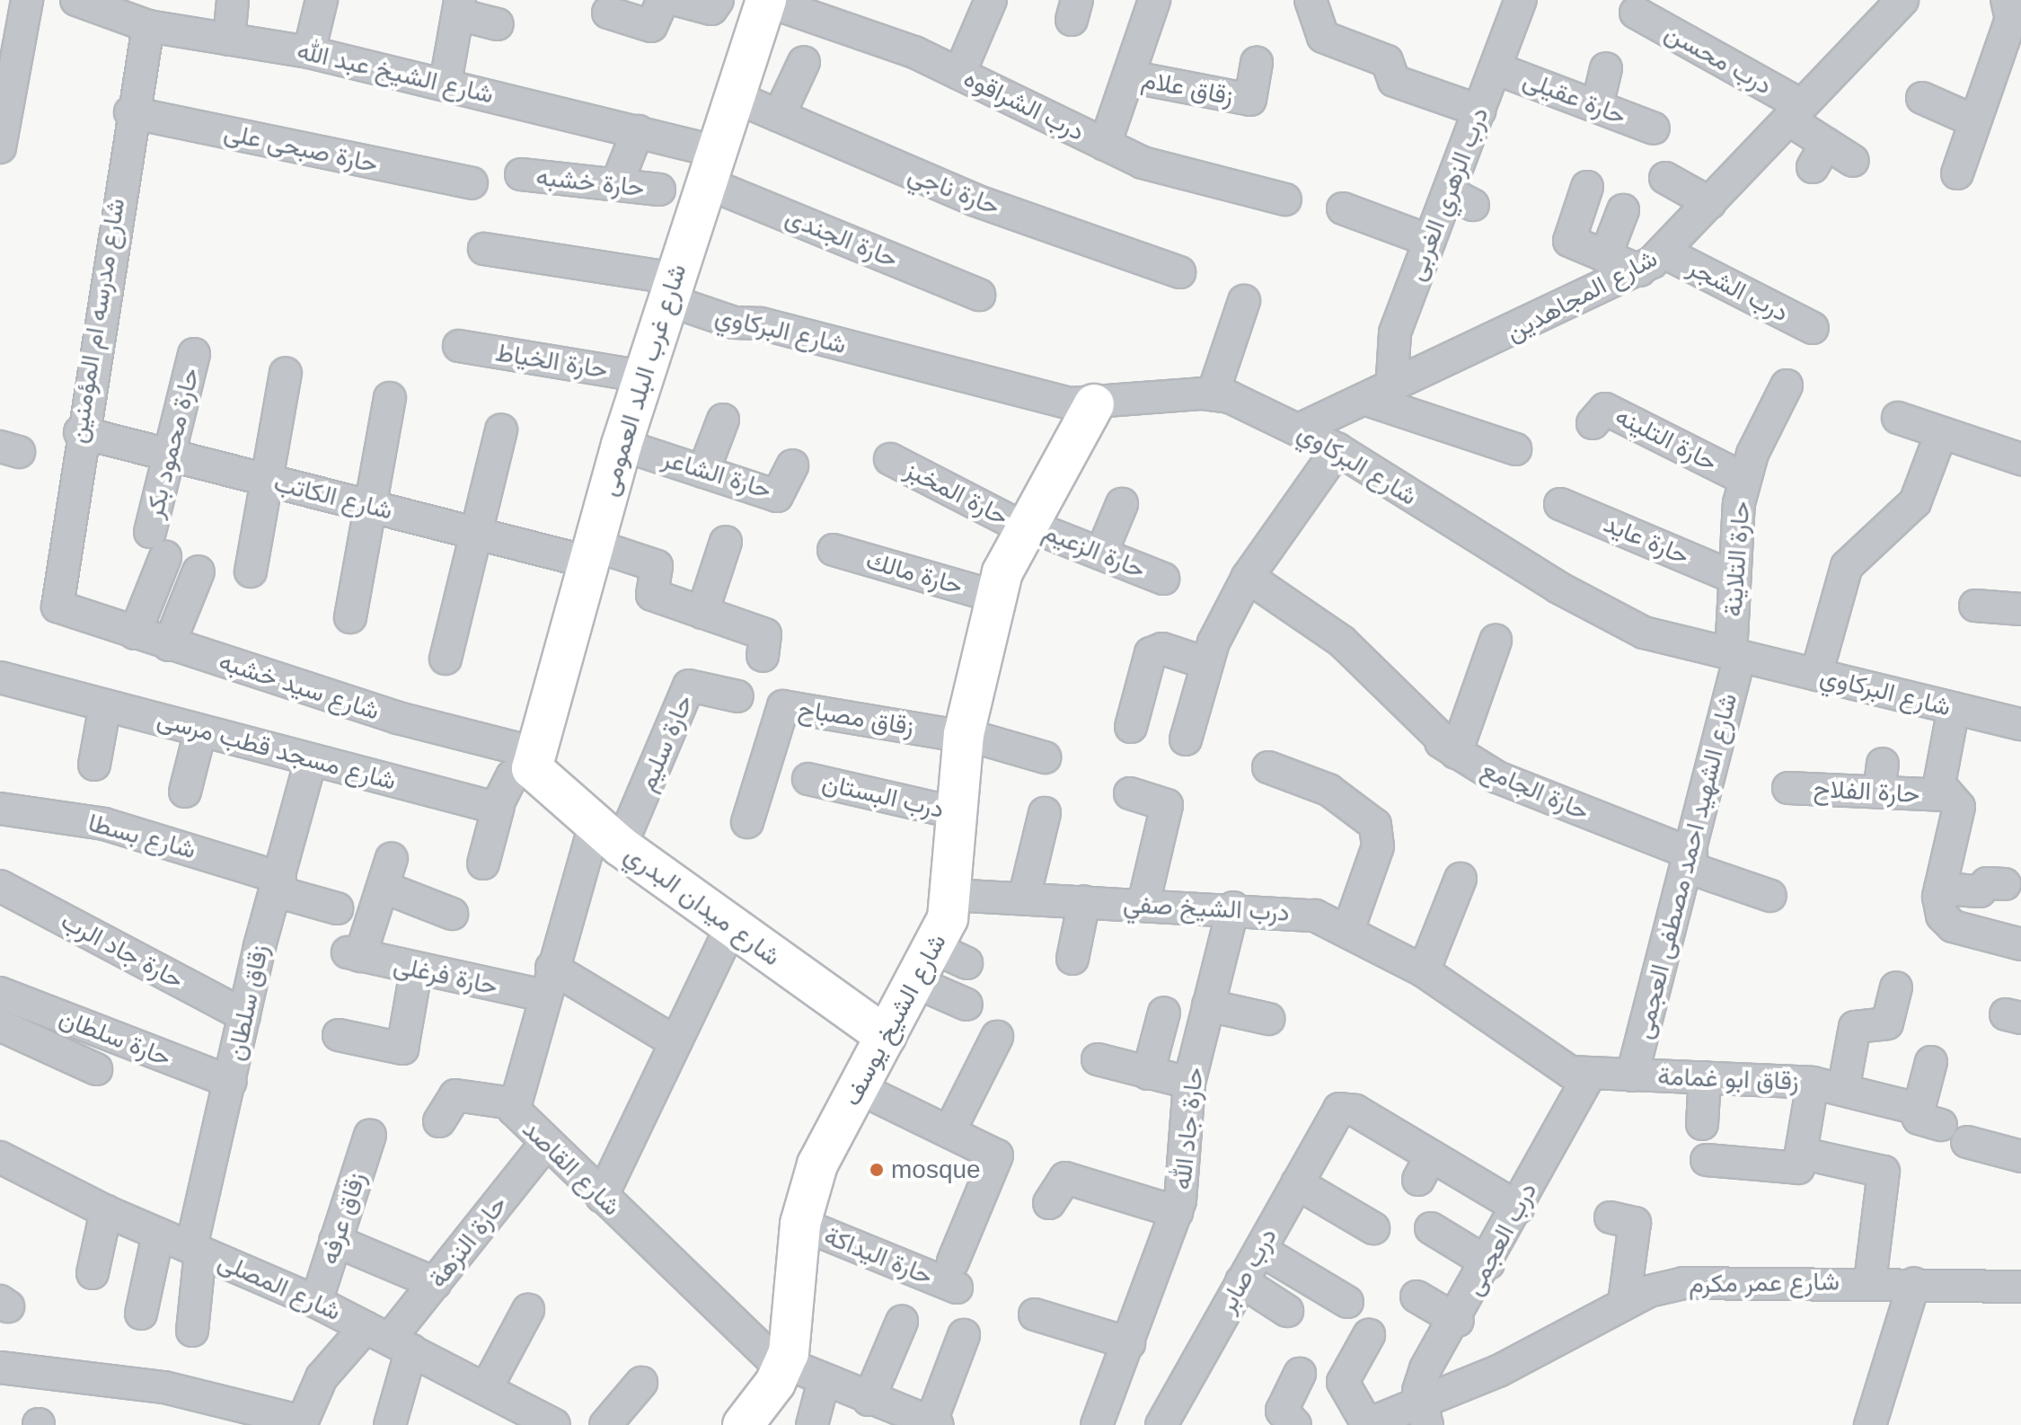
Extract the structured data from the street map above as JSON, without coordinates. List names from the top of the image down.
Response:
{
  "streets": {
    "street": [
      "درب محسن",
      "شارع الشيخ عبد الله",
      "زقاق علام",
      "حارة عقيلى",
      "درب الشراقوه",
      "حارة صبحى على",
      "حارة خشبه",
      "حارة ناجي",
      "درب الزهري الغربى",
      "حارة الجندى",
      "درب الشجر",
      "شارع المجاهدين",
      "شارع مدرسه ام المؤمنين",
      "شارع البركاوي",
      "حارة الخياط",
      "شارع غرب البلد العمومى",
      "حارة التلينه",
      "حارة محمود بكر",
      "حارة الشاعر",
      "حارة المخبز",
      "شارع الكاتب",
      "حارة عايد",
      "حارة الزعيم",
      "حارة التلاينة",
      "حارة مالك",
      "شارع سيد خشبه",
      "زقاق مصباح",
      "حارة سليم",
      "شارع مسجد قطب مرسى",
      "حارة الجامع",
      "حارة الفلاح",
      "درب البستان",
      "شارع بسطا",
      "شارع الشهيد احمد مصطفى العجمى",
      "شارع ميدان البدري",
      "درب الشيخ صفي",
      "حارة جاد الرب",
      "حارة فرغلى",
      "زقاق سلطان",
      "شارع الشيخ يوسف",
      "حارة سلطان",
      "زقاق ابو غمامة",
      "حارة جاد الله",
      "شارع القاصد",
      "زقاق عرفه",
      "درب العجمى",
      "حارة النزهة",
      "حارة اليداكة",
      "درب صابر",
      "شارع عمر مكرم",
      "شارع المصلى"
    ]
  },
  "crossings": [
    ["درب محسن", "شارع المجاهدين"],
    ["شارع الشيخ عبد الله", "حارة الجندى"],
    ["شارع الشيخ عبد الله", "شارع مدرسه ام المؤمنين"],
    ["شارع الشيخ عبد الله", "شارع غرب البلد العمومى"],
    ["حارة عقيلى", "درب الزهري الغربى"],
    ["درب الشراقوه", "شارع غرب البلد العمومى"],
    ["حارة صبحى على", "شارع مدرسه ام المؤمنين"],
    ["حارة ناجي", "شارع غرب البلد العمومى"],
    ["درب الزهري الغربى", "شارع المجاهدين"],
    ["حارة الجندى", "شارع غرب البلد العمومى"],
    ["درب الشجر", "شارع المجاهدين"],
    ["شارع المجاهدين", "شارع البركاوي"],
    ["شارع مدرسه ام المؤمنين", "شارع الكاتب"],
    ["شارع مدرسه ام المؤمنين", "شارع سيد خشبه"],
    ["شارع البركاوي", "شارع غرب البلد العمومى"],
    ["شارع البركاوي", "حارة التلاينة"],
    ["شارع البركاوي", "شارع الشهيد احمد مصطفى العجمى"],
    ["شارع البركاوي", "شارع الشيخ يوسف"],
    ["حارة الخياط", "شارع غرب البلد العمومى"],
    ["شارع غرب البلد العمومى", "حارة الشاعر"],
    ["شارع غرب البلد العمومى", "شارع الكاتب"],
    ["شارع غرب البلد العمومى", "شارع سيد خشبه"],
    ["شارع غرب البلد العمومى", "شارع ميدان البدري"],
    ["حارة التلينه", "حارة التلاينة"],
    ["حارة محمود بكر", "شارع الكاتب"],
    ["حارة محمود بكر", "شارع سيد خشبه"],
    ["حارة المخبز", "حارة الزعيم"],
    ["حارة المخبز", "شارع الشيخ يوسف"],
    ["حارة عايد", "حارة التلاينة"],
    ["حارة الزعيم", "شارع الشيخ يوسف"],
    ["حارة التلاينة", "شارع الشهيد احمد مصطفى العجمى"],
    ["حارة مالك", "شارع الشيخ يوسف"],
    ["شارع سيد خشبه", "شارع ميدان البدري"],
    ["زقاق مصباح", "شارع الشيخ يوسف"],
    ["حارة سليم", "شارع ميدان البدري"],
    ["حارة سليم", "شارع القاصد"],
    ["شارع مسجد قطب مرسى", "زقاق سلطان"],
    ["حارة الجامع", "شارع الشهيد احمد مصطفى العجمى"],
    ["درب البستان", "شارع الشيخ يوسف"],
    ["شارع بسطا", "زقاق سلطان"],
    ["شارع الشهيد احمد مصطفى العجمى", "درب الشيخ صفي"],
    ["شارع الشهيد احمد مصطفى العجمى", "زقاق ابو غمامة"],
    ["شارع ميدان البدري", "شارع الشيخ يوسف"],
    ["شارع ميدان البدري", "شارع القاصد"],
    ["درب الشيخ صفي", "شارع الشيخ يوسف"],
    ["درب الشيخ صفي", "زقاق ابو غمامة"],
    ["درب الشيخ صفي", "حارة جاد الله"],
    ["درب الشيخ صفي", "درب العجمى"],
    ["حارة جاد الرب", "زقاق سلطان"],
    ["حارة فرغلى", "شارع القاصد"],
    ["زقاق سلطان", "حارة سلطان"],
    ["زقاق سلطان", "شارع المصلى"],
    ["شارع الشيخ يوسف", "شارع القاصد"],
    ["شارع الشيخ يوسف", "حارة اليداكة"],
    ["شارع القاصد", "حارة النزهة"],
    ["زقاق عرفه", "شارع المصلى"],
    ["درب العجمى", "درب صابر"],
    ["درب العجمى", "شارع عمر مكرم"],
    ["حارة النزهة", "شارع المصلى"]
  ],
  "places": ["mosque"]
}
